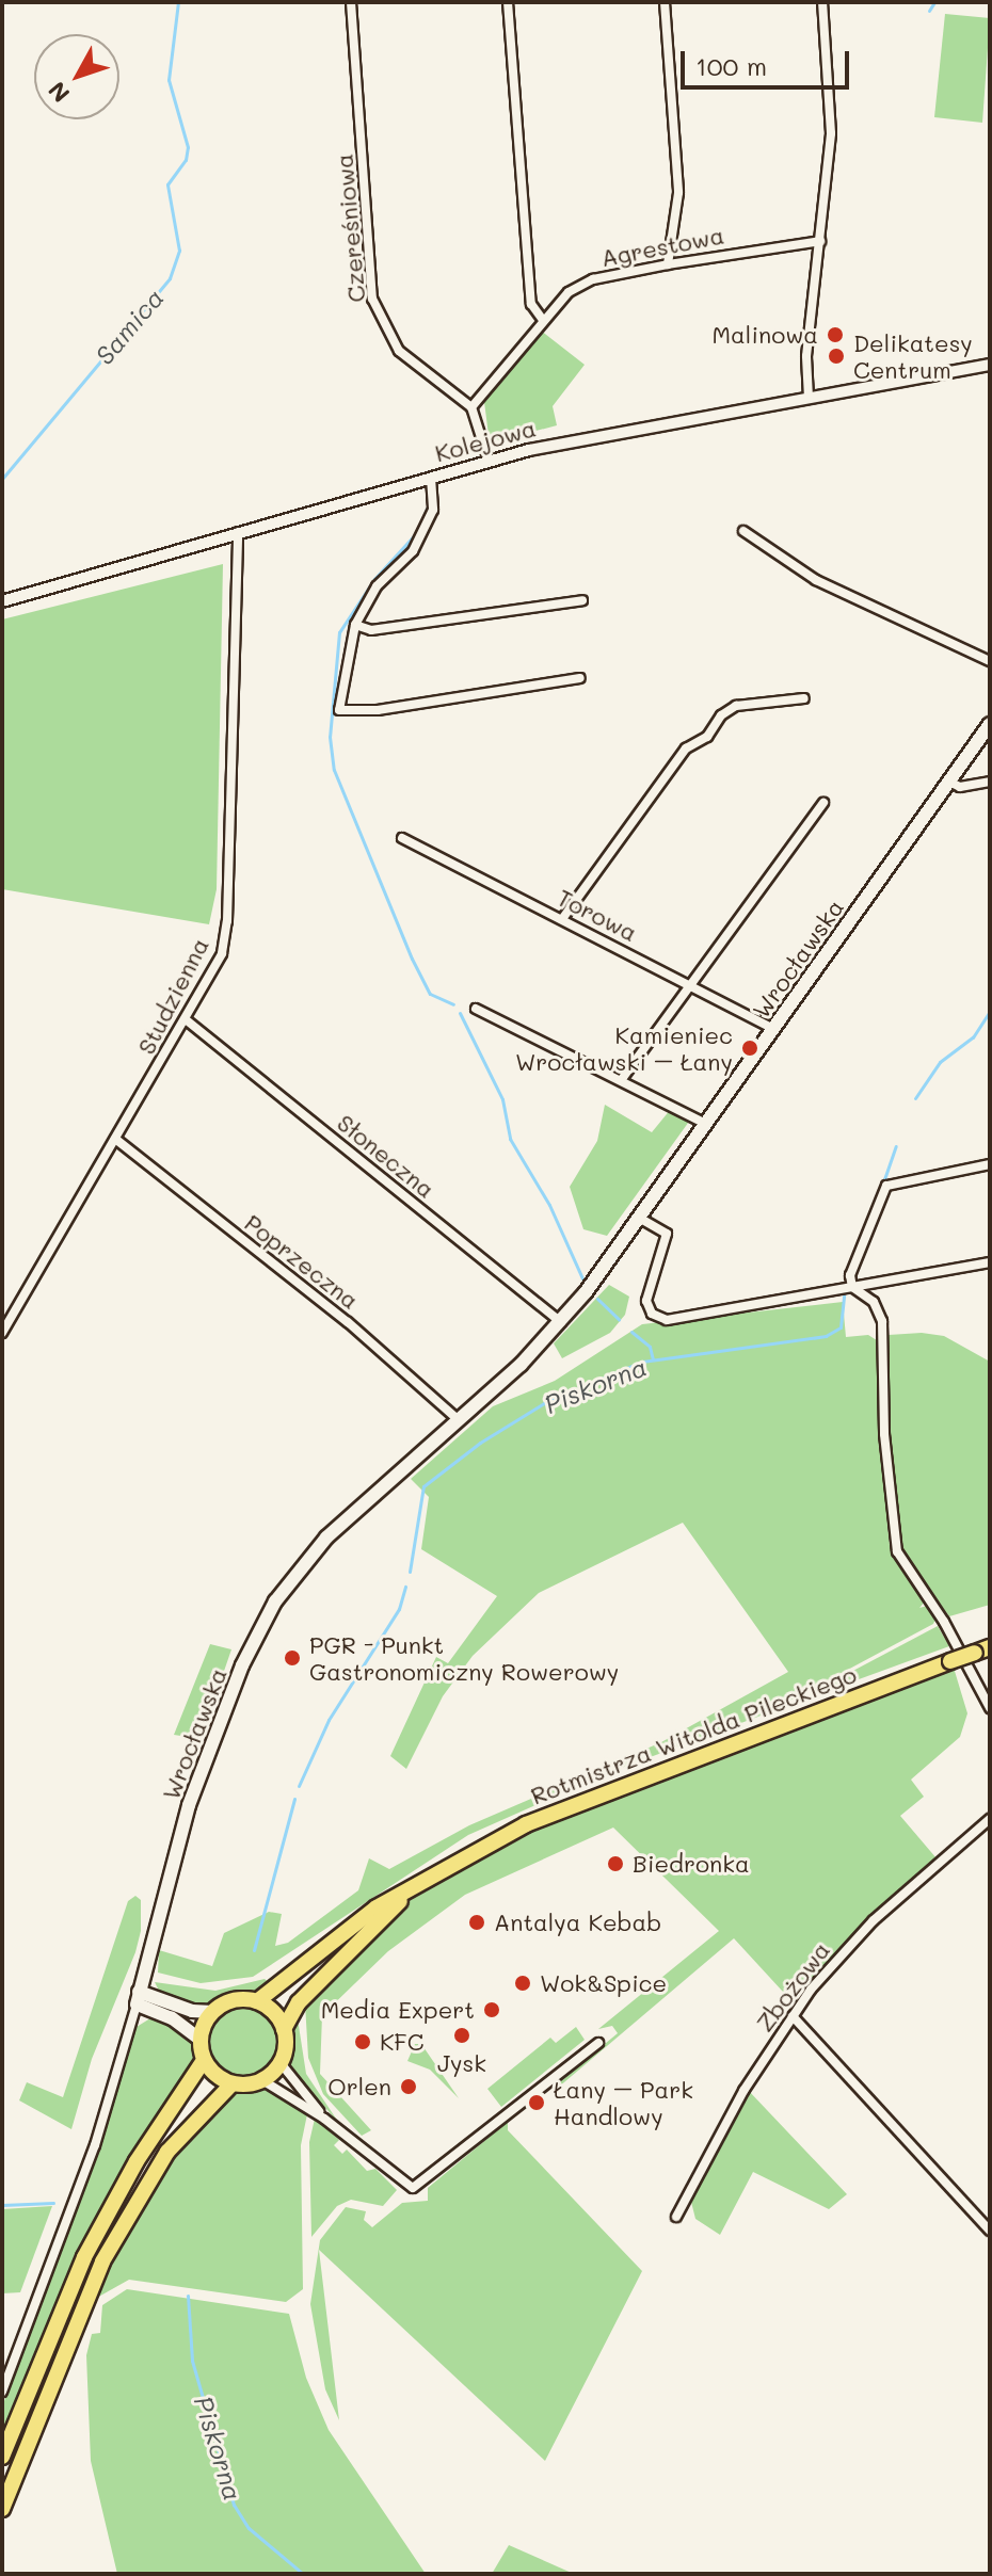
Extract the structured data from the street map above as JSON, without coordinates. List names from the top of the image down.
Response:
{
  "streets": {
    "main road": ["Wrocławska", "Rotmistrza Witolda Pileckiego"],
    "street": [
      "Czereśniowa",
      "Agrestowa",
      "Kolejowa",
      "Torowa",
      "Studzienna",
      "Słoneczna",
      "Poprzeczna",
      "Zbożowa"
    ]
  },
  "crossings": [
    ["Czereśniowa", "Agrestowa"],
    ["Kolejowa", "Studzienna"],
    ["Torowa", "Wrocławska"],
    ["Wrocławska", "Słoneczna"],
    ["Wrocławska", "Poprzeczna"],
    ["Studzienna", "Słoneczna"],
    ["Studzienna", "Poprzeczna"]
  ],
  "water": ["Samica", "Piskorna"],
  "places": [
    "Malinowa",
    "Delikatesy Centrum",
    "Kamieniec Wrocławski – Łany",
    "PGR - Punkt Gastronomiczny Rowerowy",
    "Biedronka",
    "Antalya Kebab",
    "Wok&Spice",
    "Media Expert",
    "Jysk",
    "KFC",
    "Orlen",
    "Łany – Park Handlowy"
  ],
  "scale_bar": "100 m",
  "north": "bottom left"
}
